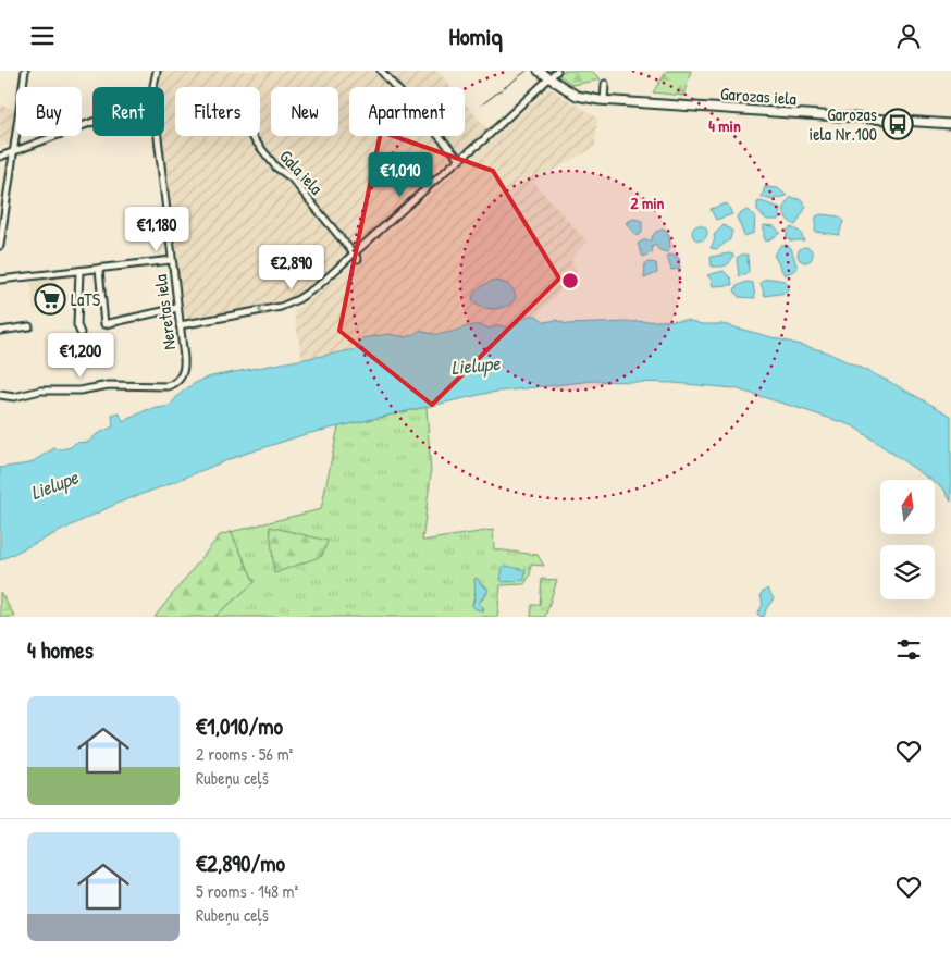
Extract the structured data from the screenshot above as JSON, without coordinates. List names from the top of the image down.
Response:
{
  "streets": {
    "main road": ["Garozas iela"],
    "street": ["Gala iela", "Neretas iela"]
  },
  "water": ["Lielupe"],
  "places": {
    "bus stop": ["Garozas iela Nr.100"],
    "supermarket": ["LaTS"]
  },
  "north": "top",
  "page": {
    "header": "Homiq",
    "chip": [
      "Buy",
      "Rent",
      "Filters",
      "New",
      "Apartment"
    ],
    "price": [
      "€1,010",
      "€1,180",
      "€2,890",
      "€1,200"
    ],
    "heading": "4 homes",
    "list": [
      {
        "name": "€1,010/mo",
        "note": "2 rooms · 56 m² · Rubeņu ceļš"
      },
      {
        "name": "€2,890/mo",
        "note": "5 rooms · 148 m² · Rubeņu ceļš"
      }
    ]
  },
  "rings": ["4 min", "2 min"]
}
